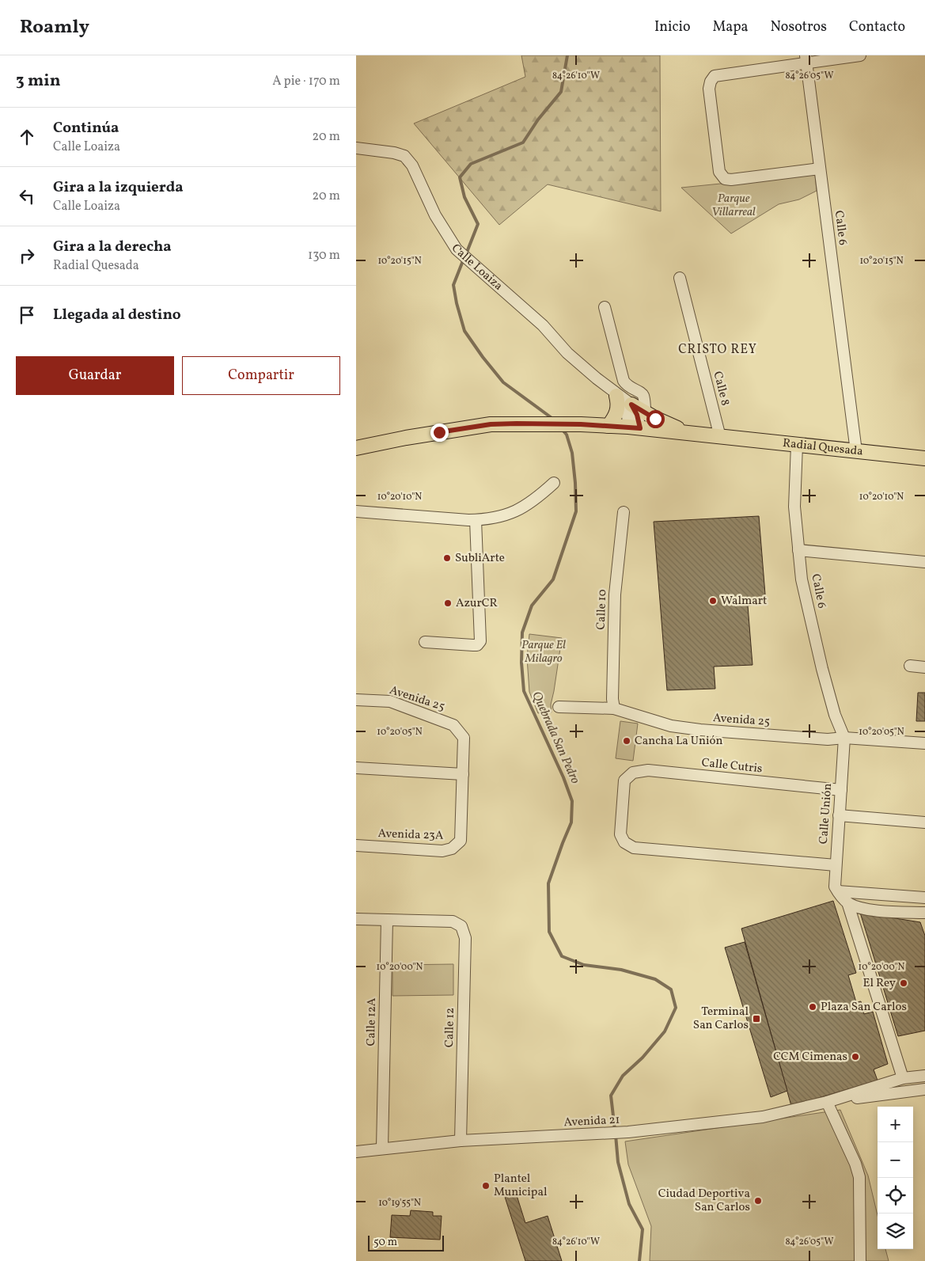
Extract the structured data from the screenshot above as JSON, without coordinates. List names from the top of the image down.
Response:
{
  "streets": {
    "main road": ["Calle Loaiza", "Radial Quesada"],
    "street": [
      "Calle 6",
      "Calle 8",
      "Calle 10",
      "Avenida 25",
      "Calle Cutris",
      "Calle Unión",
      "Avenida 23A",
      "Calle 12A",
      "Calle 12",
      "Avenida 21"
    ]
  },
  "crossings": [
    ["Calle 6", "Radial Quesada"],
    ["Calle 6", "Avenida 25"],
    ["Calle 6", "Calle Unión"],
    ["Calle Loaiza", "Radial Quesada"],
    ["Calle 8", "Radial Quesada"],
    ["Calle 10", "Avenida 25"],
    ["Avenida 25", "Calle Unión"],
    ["Avenida 25", "Avenida 23A"],
    ["Calle Cutris", "Calle Unión"],
    ["Calle 12A", "Calle 12"],
    ["Calle 12A", "Avenida 21"],
    ["Calle 12", "Avenida 21"]
  ],
  "districts": ["CRISTO REY"],
  "water": ["Quebrada San Pedro"],
  "parks": ["Parque Villarreal", "Parque El Milagro"],
  "places": {
    "other": [
      "SubliArte",
      "Walmart",
      "AzurCR",
      "Cancha La Unión",
      "El Rey",
      "Plaza San Carlos",
      "CCM Cimenas",
      "Plantel Municipal",
      "Ciudad Deportiva San Carlos"
    ],
    "transit": ["Terminal San Carlos"]
  },
  "scale_bar": "50 m",
  "page": {
    "header": "Roamly",
    "nav": [
      "Inicio",
      "Mapa",
      "Nosotros",
      "Contacto"
    ],
    "heading": ["3 min", "A pie · 170 m"],
    "list": [
      ["Continúa", "Calle Loaiza", "20 m"],
      ["Gira a la izquierda", "Calle Loaiza", "20 m"],
      ["Gira a la derecha", "Radial Quesada", "130 m"],
      "Llegada al destino"
    ],
    "buttons": ["Guardar", "Compartir"],
    "map_buttons": ["+", "−"],
    "scale": "50 m"
  },
  "coordinates": [
    "84°26'10\"W",
    "84°26'05\"W",
    "10°20'15\"N",
    "10°20'10\"N",
    "10°20'05\"N",
    "10°20'00\"N",
    "10°19'55\"N"
  ]
}
